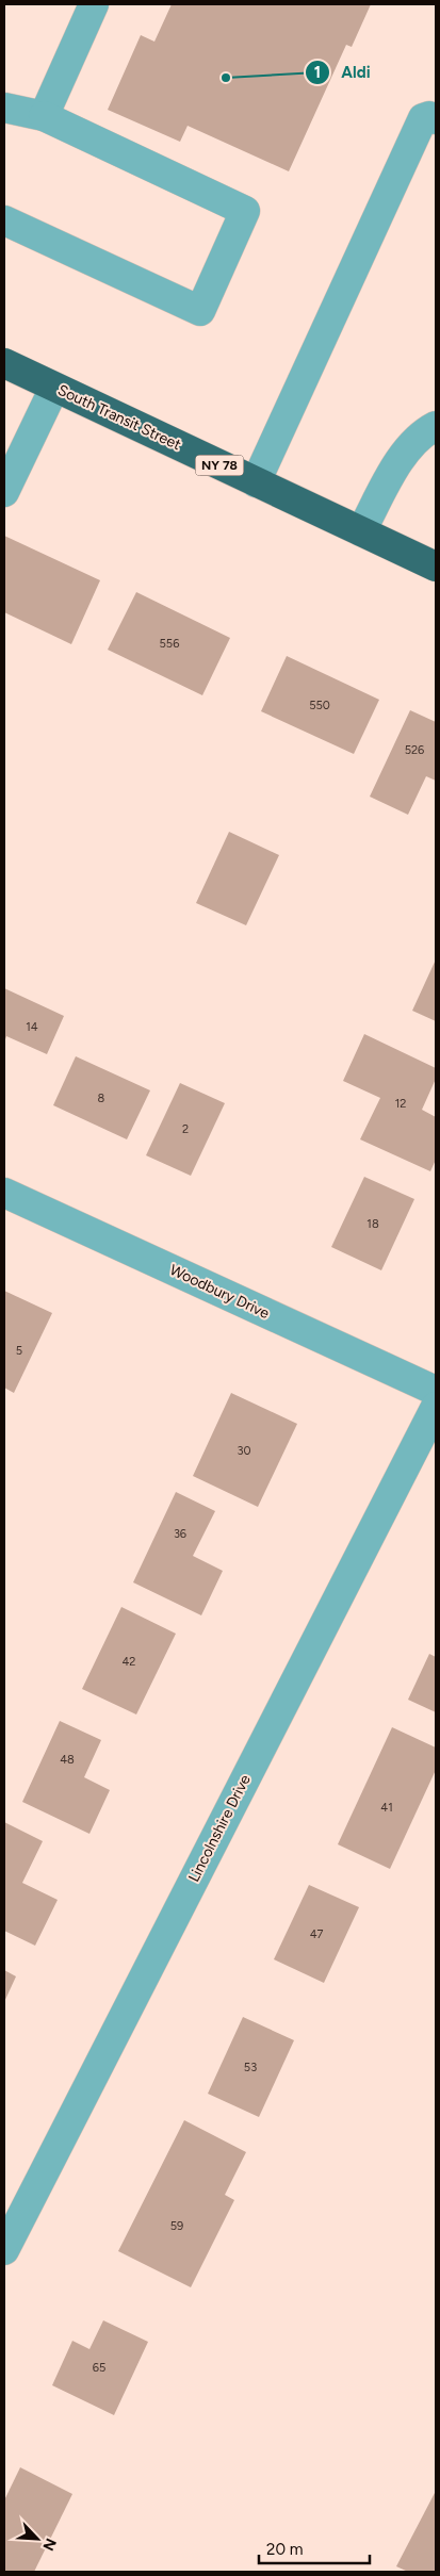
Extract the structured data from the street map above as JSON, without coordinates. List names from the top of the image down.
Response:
{
  "streets": {
    "highway": ["South Transit Street", "NY 78"],
    "street": ["Woodbury Drive", "Lincolnshire Drive"]
  },
  "places": ["Aldi"],
  "house_numbers": [
    "556",
    "550",
    "526",
    "14",
    "8",
    "12",
    "2",
    "18",
    "5",
    "30",
    "36",
    "42",
    "48",
    "41",
    "47",
    "53",
    "59",
    "65"
  ],
  "scale_bar": "20 m",
  "north": "bottom right"
}
